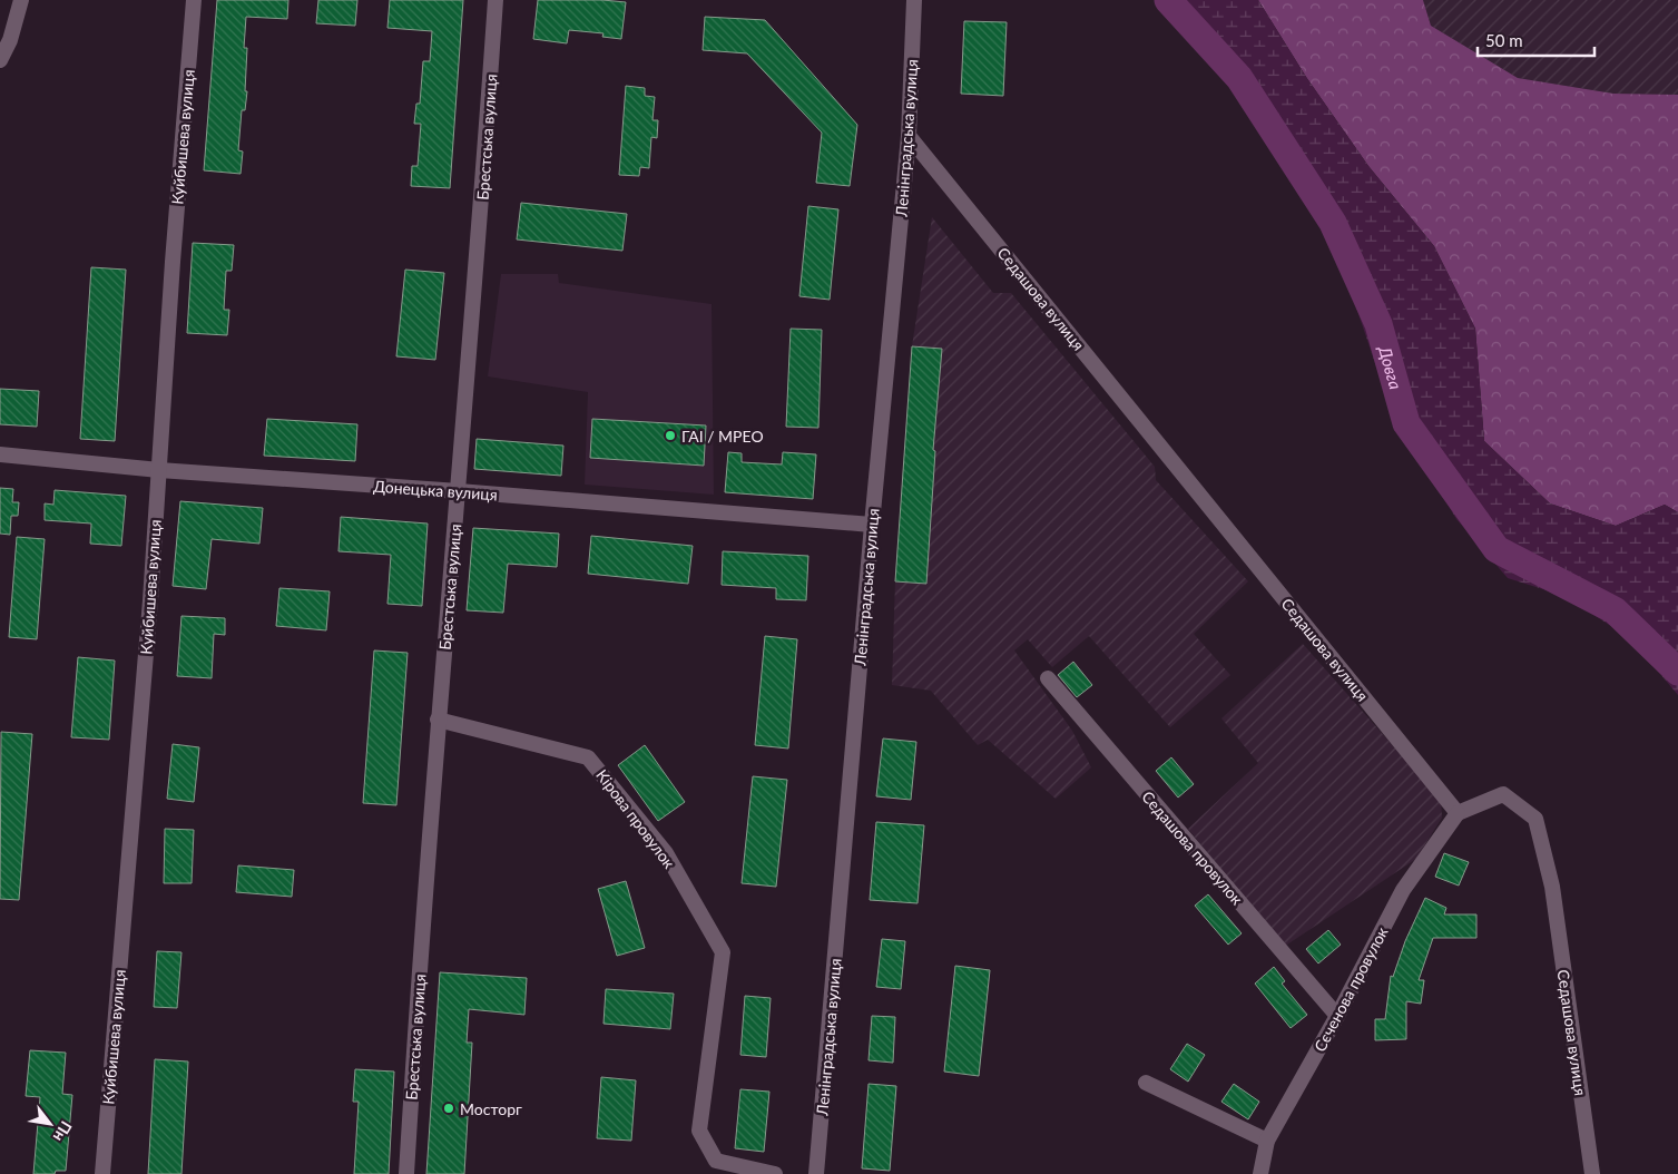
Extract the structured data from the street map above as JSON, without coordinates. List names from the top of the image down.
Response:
{
  "streets": {
    "street": [
      "Куйбишева вулиця",
      "Брестська вулиця",
      "Ленінградська вулиця",
      "Седашова вулиця",
      "Донецька вулиця",
      "Кірова провулок",
      "Седашова провулок",
      "Сєченова провулок"
    ]
  },
  "crossings": [
    ["Куйбишева вулиця", "Донецька вулиця"],
    ["Брестська вулиця", "Донецька вулиця"],
    ["Брестська вулиця", "Кірова провулок"],
    ["Ленінградська вулиця", "Седашова вулиця"],
    ["Ленінградська вулиця", "Донецька вулиця"],
    ["Седашова вулиця", "Сєченова провулок"],
    ["Седашова провулок", "Сєченова провулок"]
  ],
  "water": ["Довга"],
  "places": ["ГАІ / МРЕО", "Мосторг"],
  "scale_bar": "50 m",
  "north": "bottom right"
}
